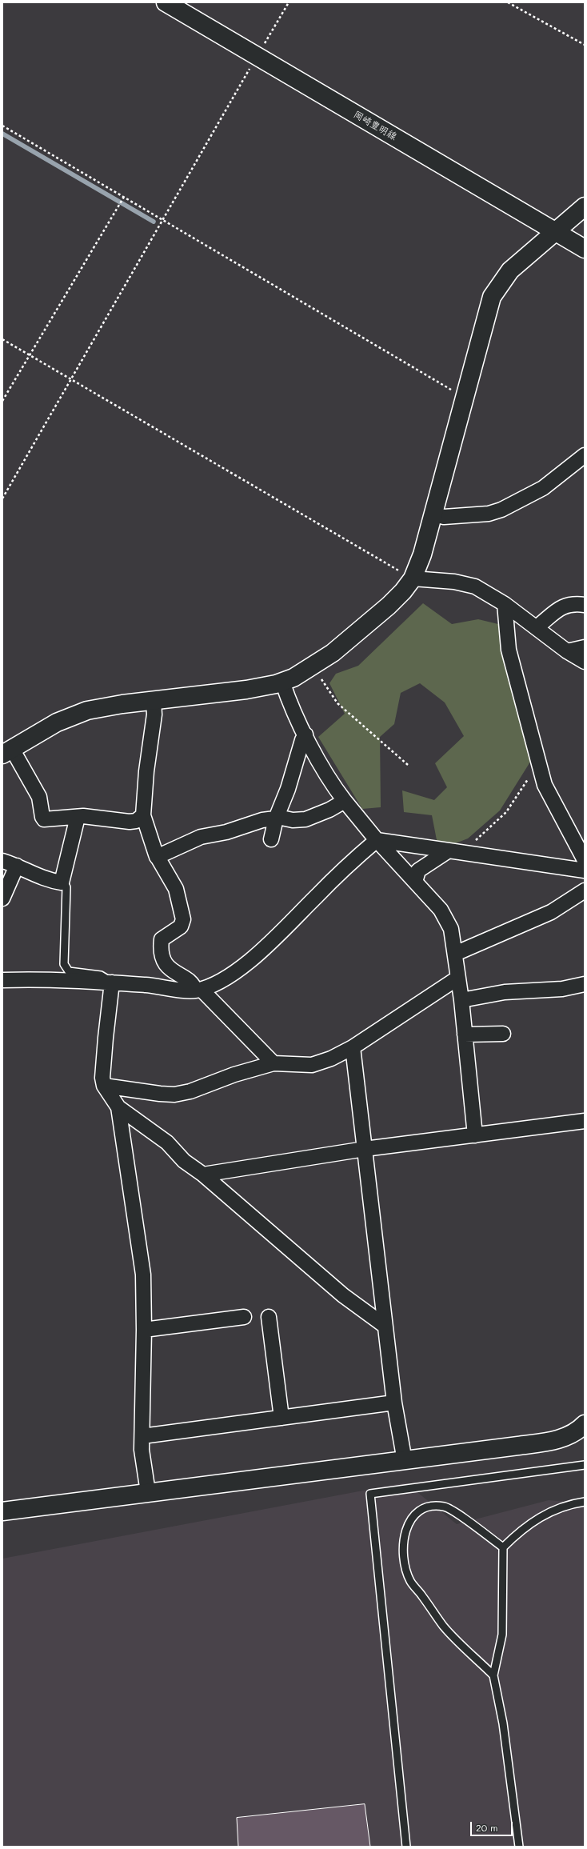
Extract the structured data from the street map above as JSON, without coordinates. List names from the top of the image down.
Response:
{
  "streets": {
    "street": ["岡崎豊明線"]
  },
  "scale_bar": "20 m"
}
